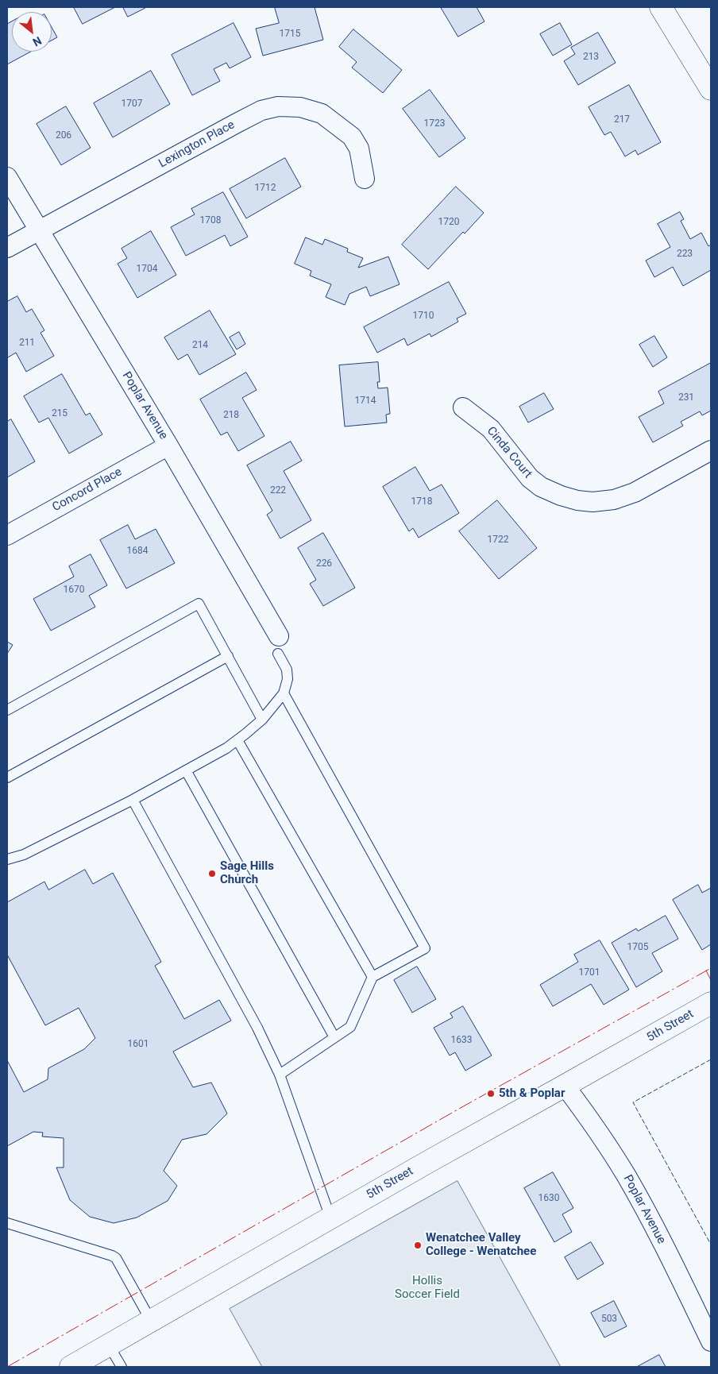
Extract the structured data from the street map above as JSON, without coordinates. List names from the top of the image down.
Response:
{
  "streets": {
    "main road": ["5th Street"],
    "street": [
      "Lexington Place",
      "Poplar Avenue",
      "Cinda Court",
      "Concord Place"
    ]
  },
  "crossings": [
    ["Lexington Place", "Poplar Avenue"],
    ["Poplar Avenue", "Concord Place"],
    ["Poplar Avenue", "5th Street"]
  ],
  "parks": ["Hollis Soccer Field"],
  "places": ["Sage Hills Church", "5th & Poplar", "Wenatchee Valley College - Wenatchee"],
  "house_numbers": [
    "1715",
    "213",
    "1707",
    "217",
    "1723",
    "206",
    "1712",
    "1708",
    "1720",
    "223",
    "1704",
    "1710",
    "211",
    "214",
    "231",
    "1714",
    "215",
    "218",
    "222",
    "1718",
    "1722",
    "1684",
    "226",
    "1670",
    "1705",
    "1701",
    "1633",
    "1601",
    "1630",
    "503"
  ],
  "north": "bottom right"
}
